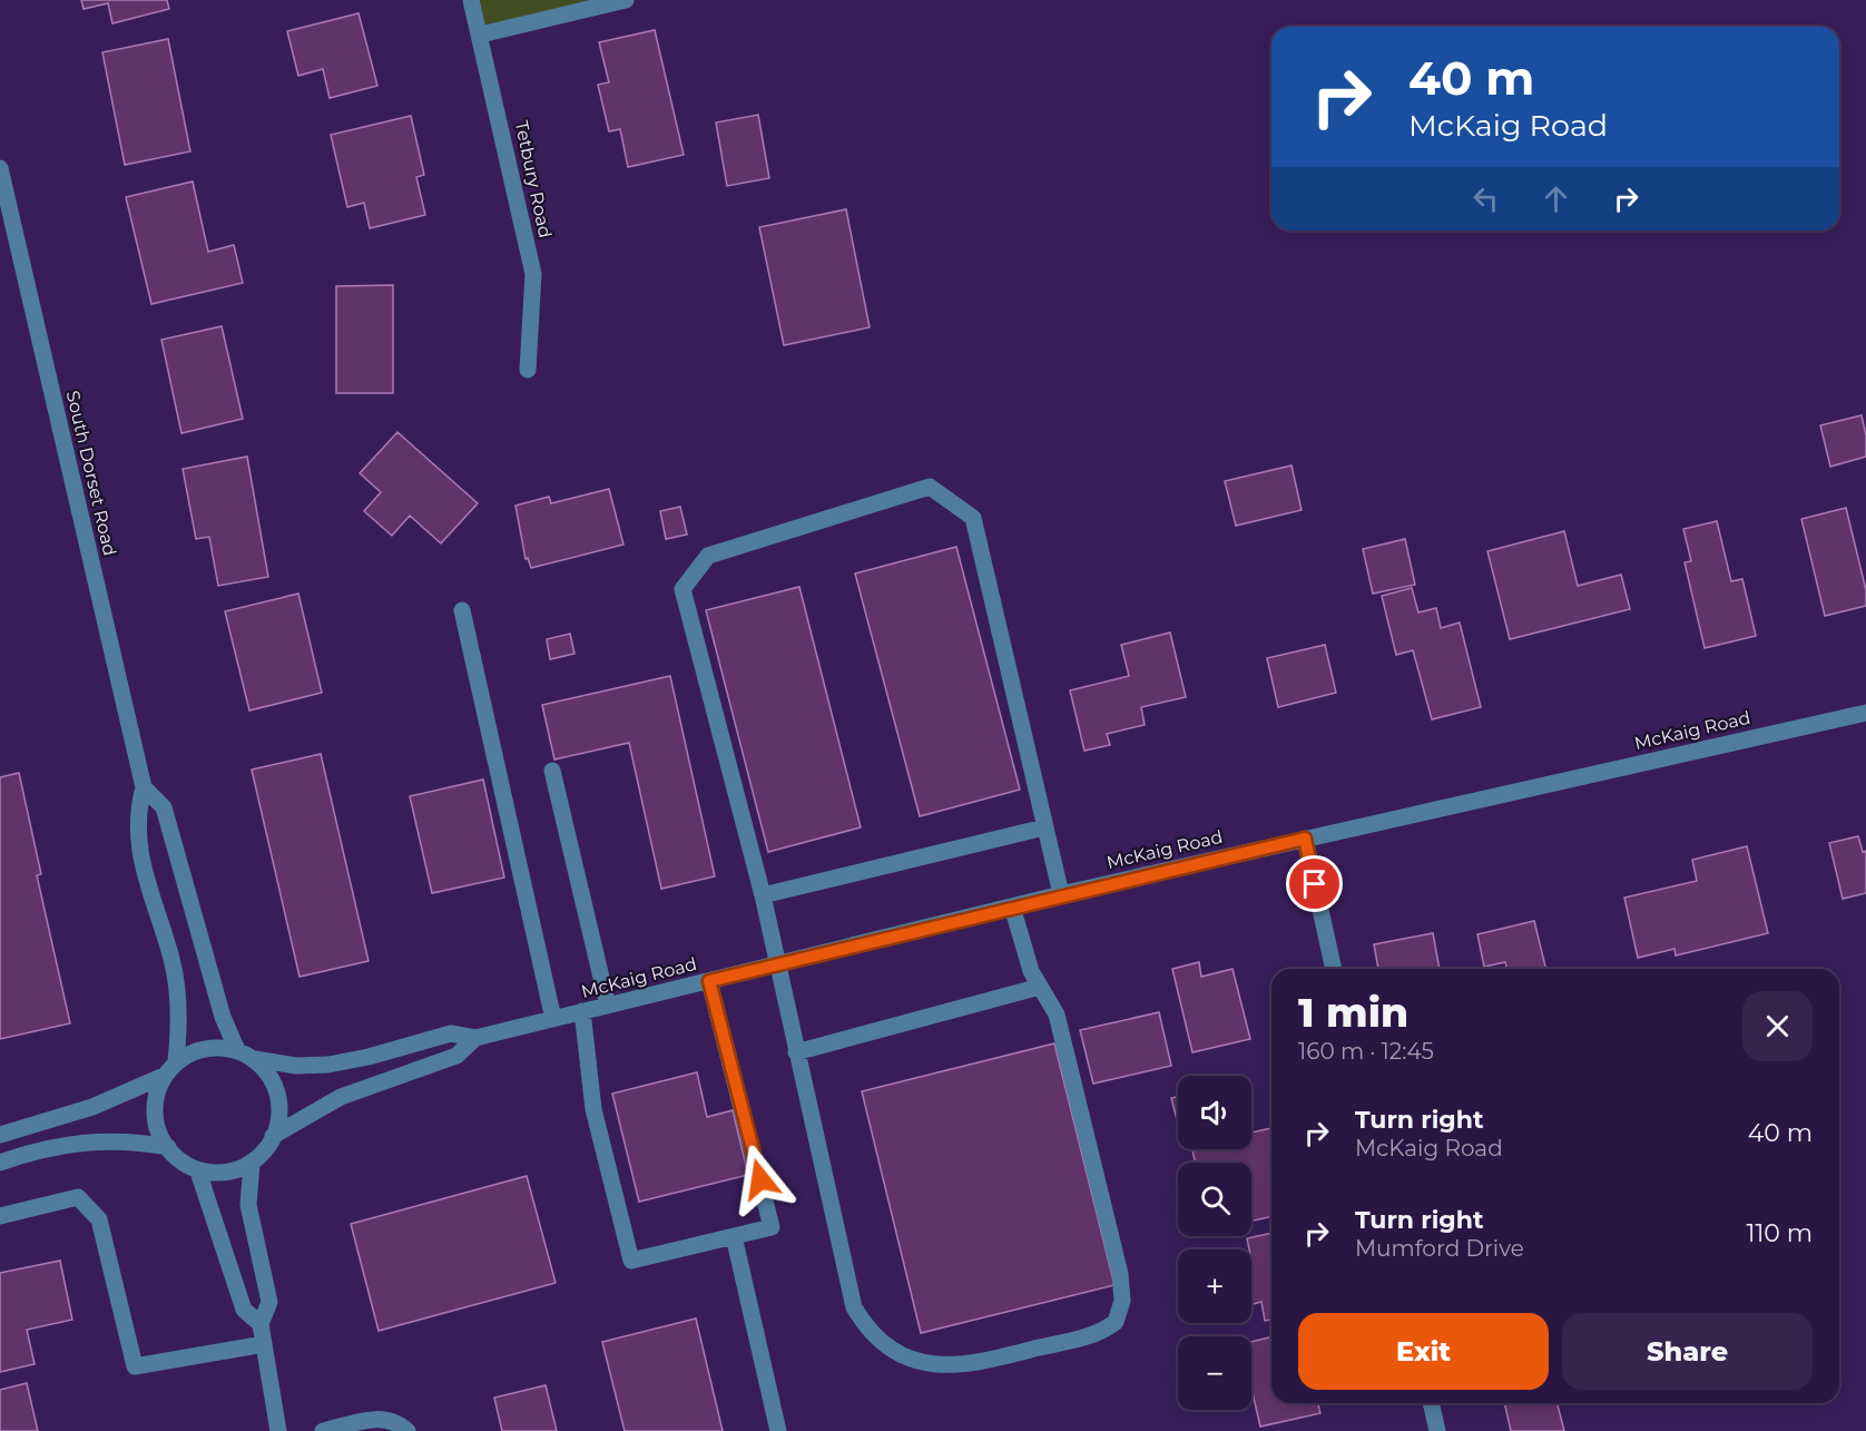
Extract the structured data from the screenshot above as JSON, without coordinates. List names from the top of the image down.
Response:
{
  "streets": {
    "street": ["Tetbury Road", "South Dorset Road", "McKaig Road"]
  },
  "crossings": [
    ["South Dorset Road", "McKaig Road"]
  ],
  "page": {
    "turn": ["40 m", "McKaig Road"],
    "heading": ["1 min", "160 m · 12:45"],
    "map_buttons": ["+", "−"],
    "list": [
      {
        "name": "Turn right",
        "note": "McKaig Road",
        "value": "40 m"
      },
      {
        "name": "Turn right",
        "note": "Mumford Drive",
        "value": "110 m"
      }
    ],
    "buttons": ["Exit", "Share"]
  }
}
